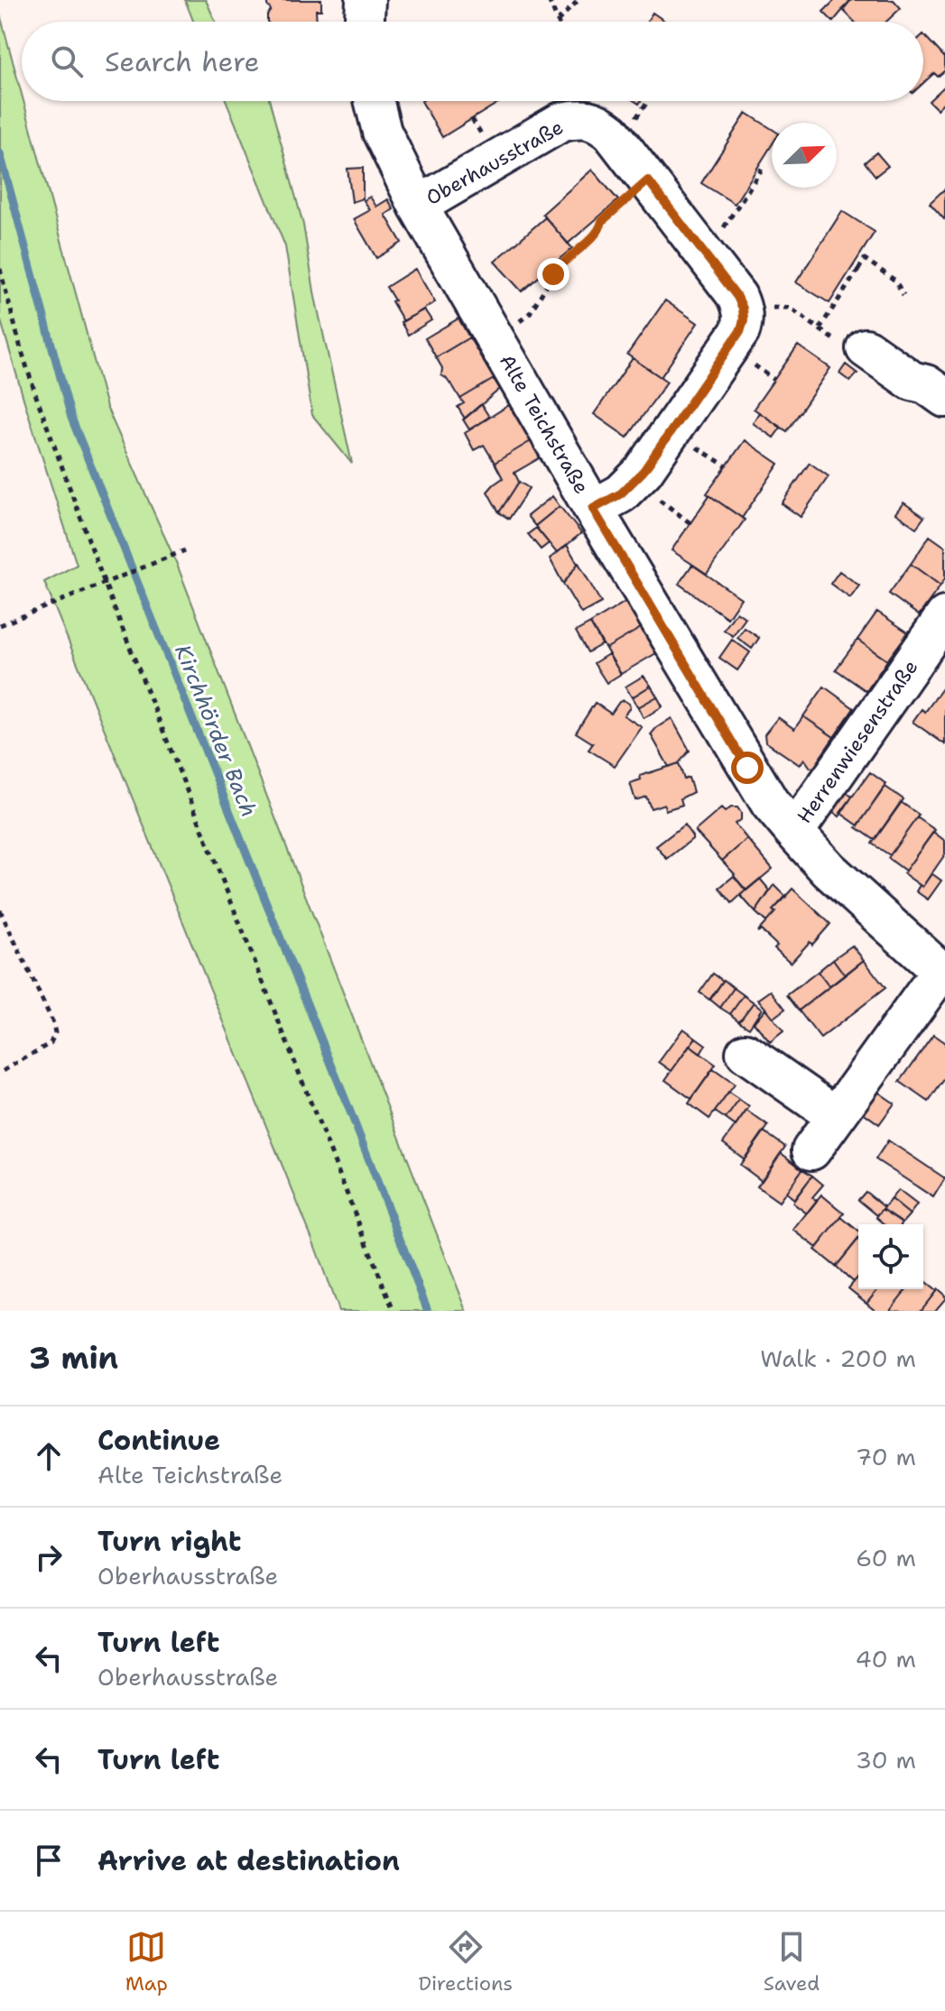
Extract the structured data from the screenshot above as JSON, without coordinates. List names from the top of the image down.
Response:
{
  "streets": {
    "street": ["Oberhausstraße", "Alte Teichstraße", "Herrenwiesenstraße"]
  },
  "crossings": [
    ["Oberhausstraße", "Alte Teichstraße"],
    ["Alte Teichstraße", "Herrenwiesenstraße"]
  ],
  "water": ["Kirchhörder Bach"],
  "north": "top right",
  "page": {
    "search": "Search here",
    "heading": ["3 min", "Walk · 200 m"],
    "list": [
      ["Continue", "Alte Teichstraße", "70 m"],
      ["Turn right", "Oberhausstraße", "60 m"],
      ["Turn left", "Oberhausstraße", "40 m"],
      ["Turn left", "30 m"],
      "Arrive at destination"
    ],
    "nav": ["Map", "Directions", "Saved"]
  }
}
